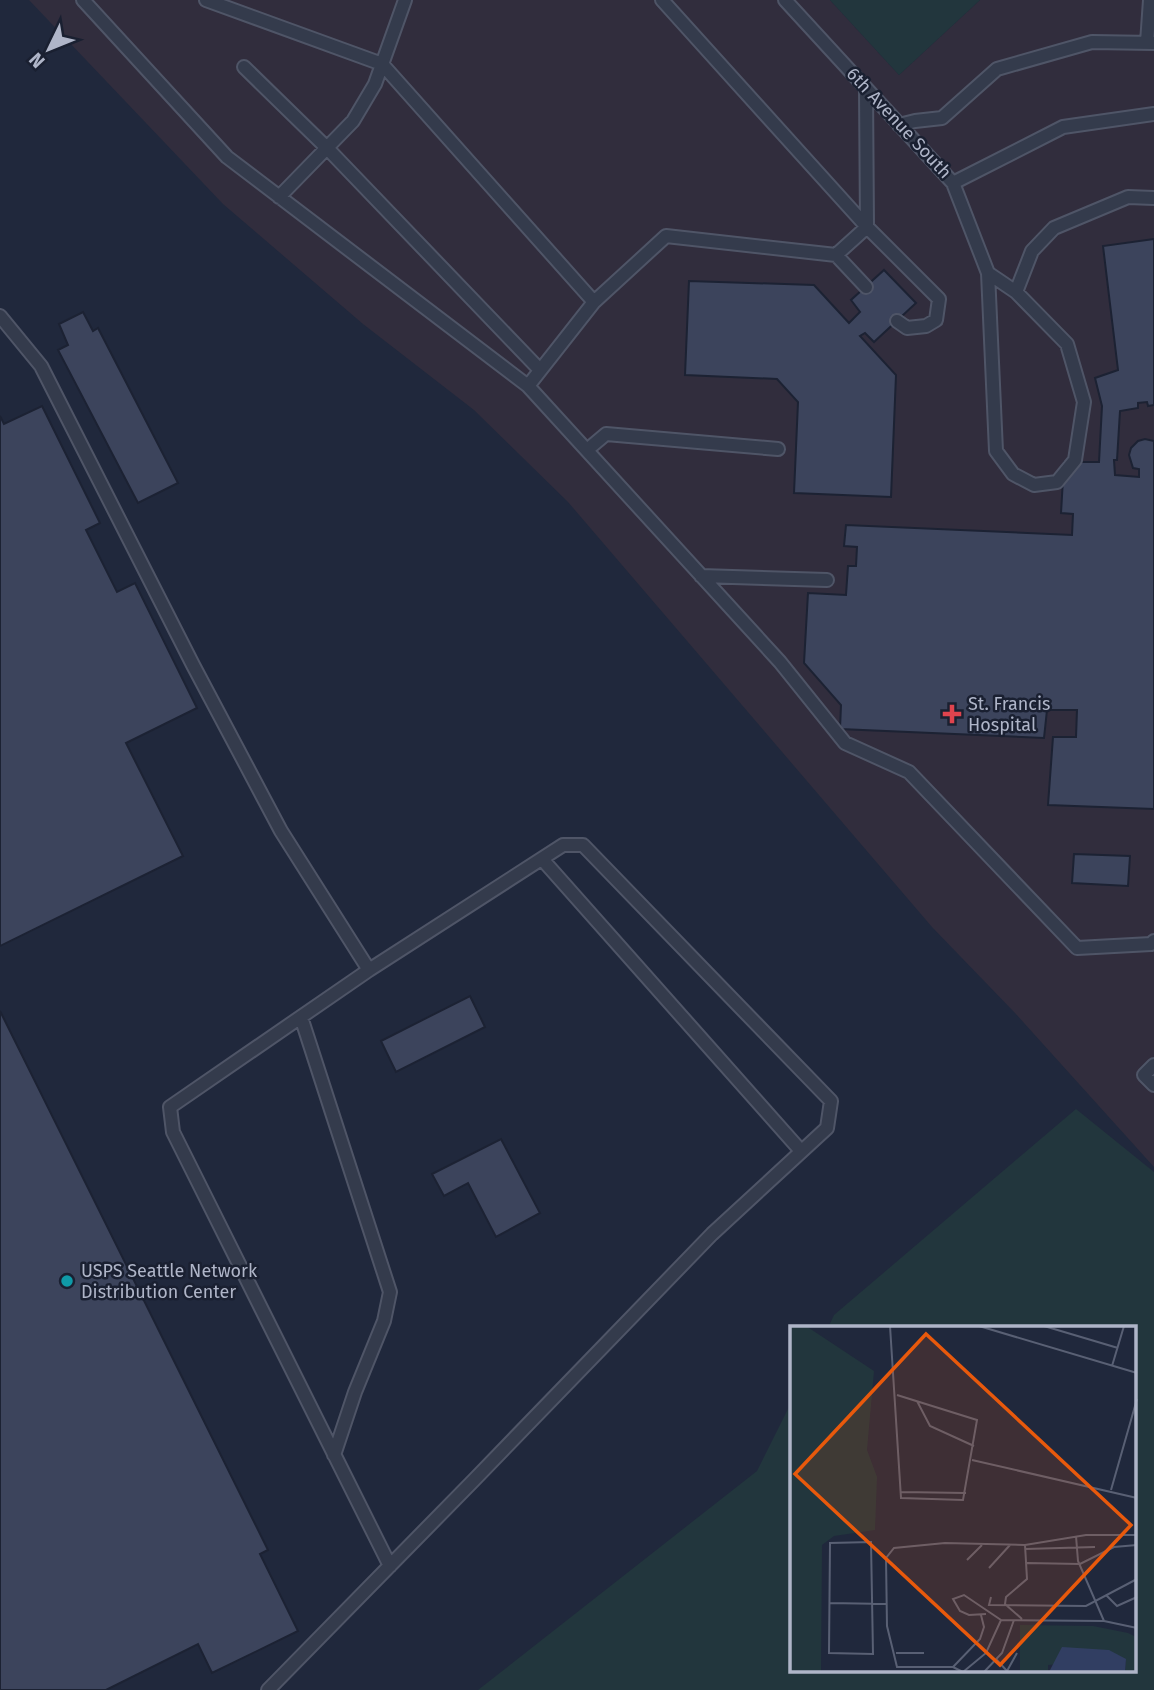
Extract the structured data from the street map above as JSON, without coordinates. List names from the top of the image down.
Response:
{
  "streets": {
    "lane": ["6th Avenue South"]
  },
  "places": {
    "health": ["St. Francis Hospital"],
    "other": ["USPS Seattle Network Distribution Center"]
  },
  "north": "bottom left"
}
